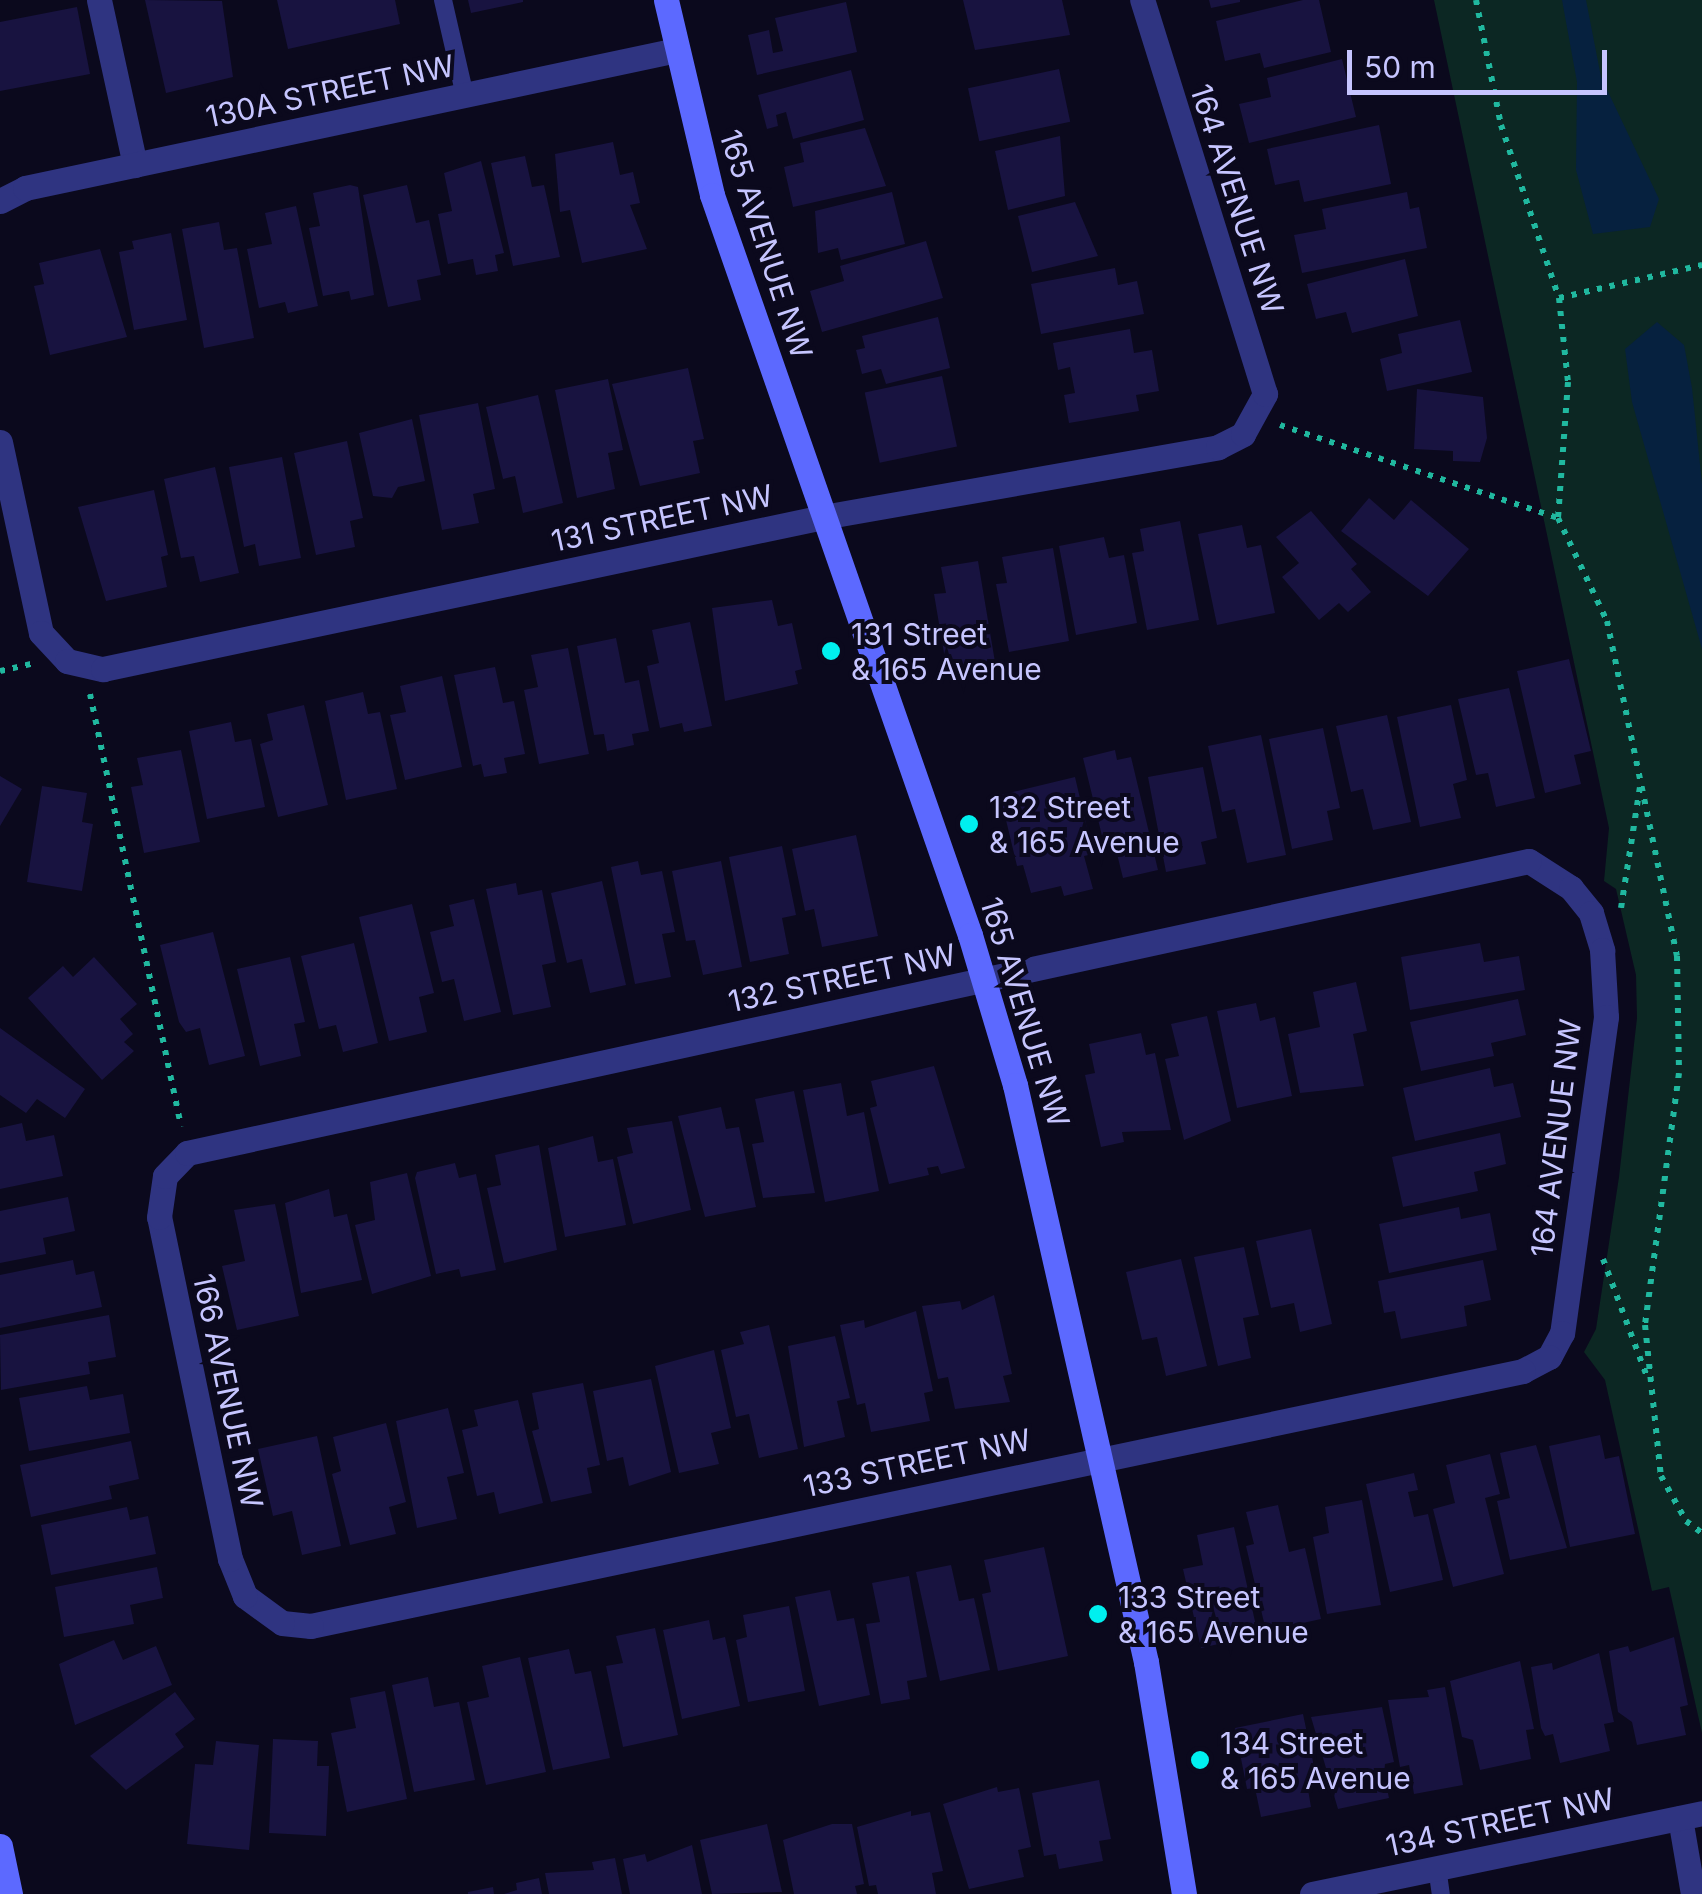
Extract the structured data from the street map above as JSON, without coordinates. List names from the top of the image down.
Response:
{
  "streets": {
    "street": [
      "130A STREET NW",
      "164 AVENUE NW",
      "165 AVENUE NW",
      "131 STREET NW",
      "132 STREET NW",
      "166 AVENUE NW",
      "133 STREET NW",
      "134 STREET NW"
    ]
  },
  "crossings": [
    ["130A STREET NW", "165 AVENUE NW"],
    ["164 AVENUE NW", "131 STREET NW"],
    ["164 AVENUE NW", "132 STREET NW"],
    ["164 AVENUE NW", "133 STREET NW"],
    ["165 AVENUE NW", "131 STREET NW"],
    ["165 AVENUE NW", "132 STREET NW"],
    ["165 AVENUE NW", "133 STREET NW"],
    ["132 STREET NW", "166 AVENUE NW"],
    ["166 AVENUE NW", "133 STREET NW"]
  ],
  "places": [
    "131 Street & 165 Avenue",
    "132 Street & 165 Avenue",
    "133 Street & 165 Avenue",
    "134 Street & 165 Avenue"
  ],
  "scale_bar": "50 m"
}
